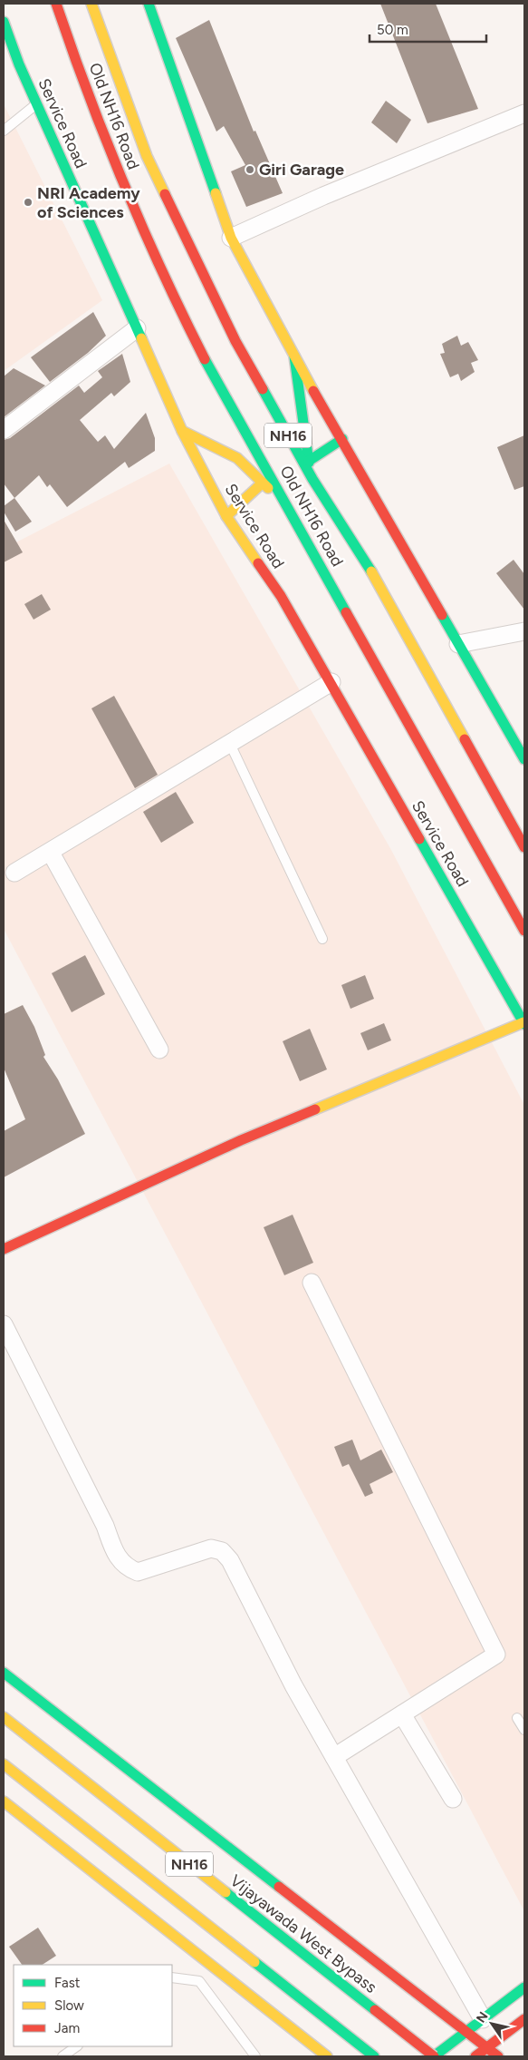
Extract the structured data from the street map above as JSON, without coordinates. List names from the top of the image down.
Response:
{
  "streets": {
    "main road": [
      "Old NH16 Road",
      "Service Road",
      "NH16",
      "Vijayawada West Bypass"
    ]
  },
  "places": ["Giri Garage", "NRI Academy of Sciences"],
  "legend": ["Fast", "Slow", "Jam"],
  "scale_bar": "50 m",
  "north": "top left"
}
